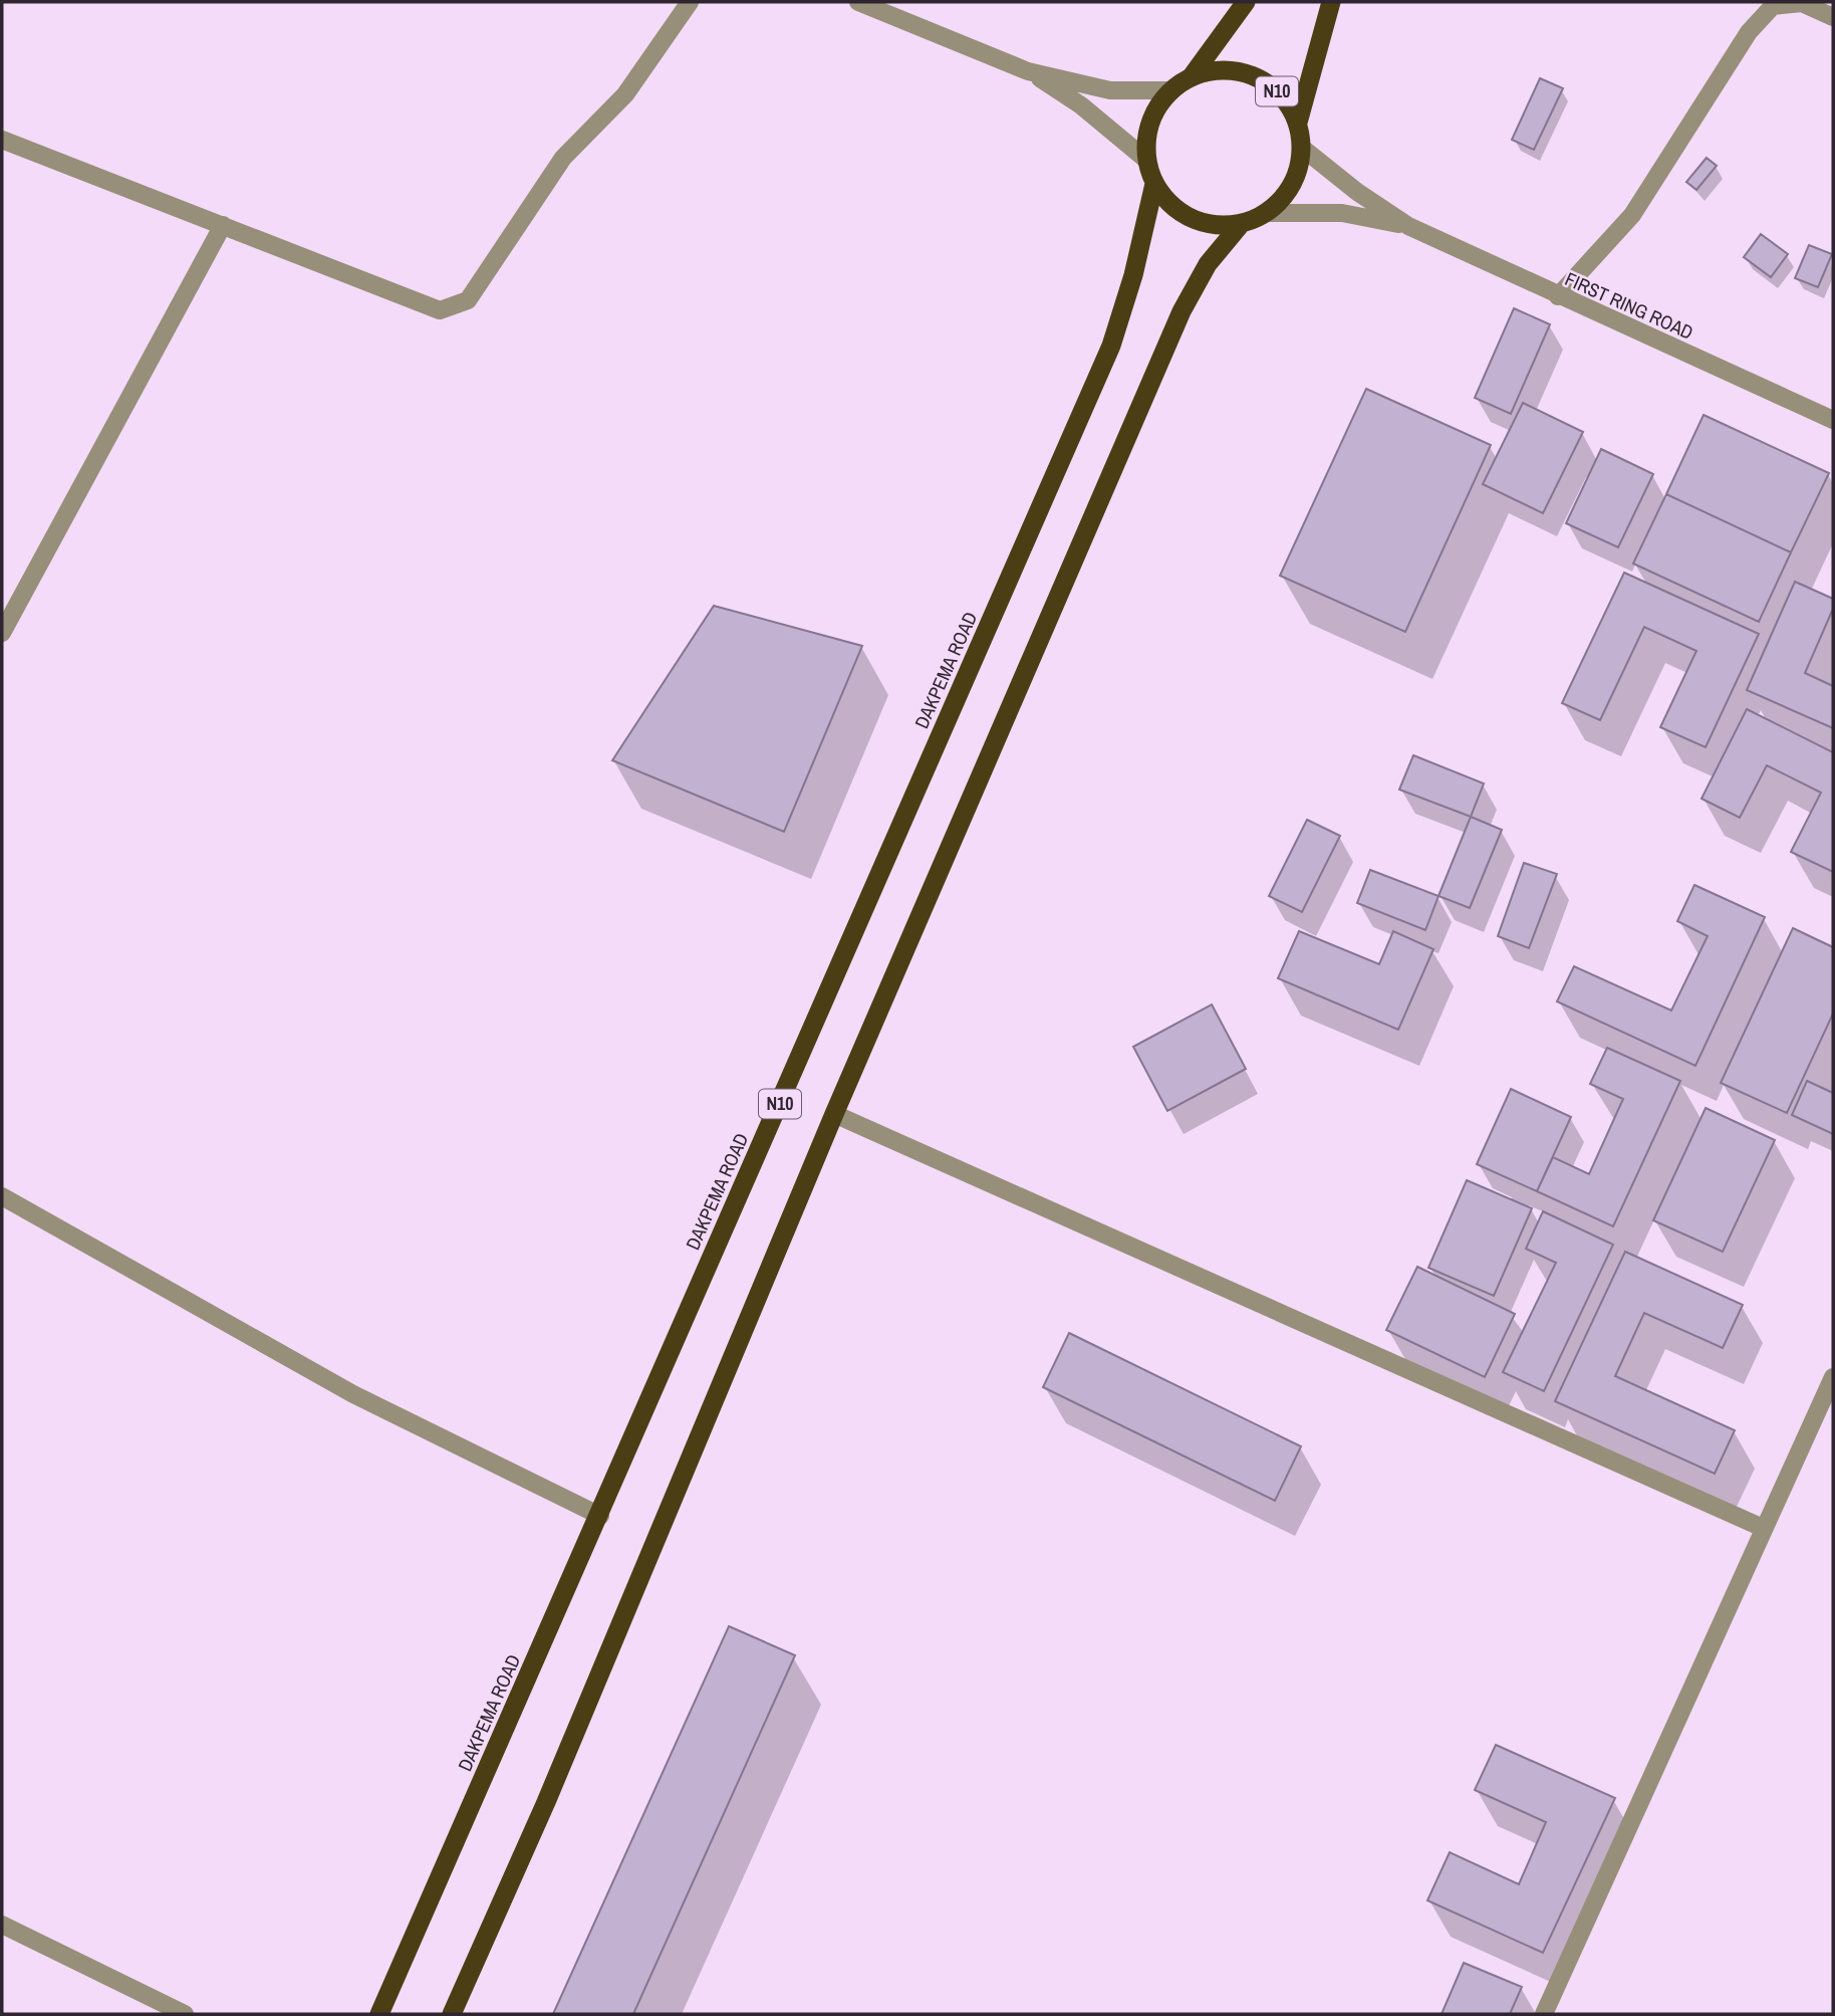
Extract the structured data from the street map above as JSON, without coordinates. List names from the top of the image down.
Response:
{
  "streets": {
    "highway": ["N10", "DAKPEMA ROAD"],
    "street": ["FIRST RING ROAD"]
  },
  "crossings": [
    ["N10", "FIRST RING ROAD"],
    ["N10", "DAKPEMA ROAD"],
    ["FIRST RING ROAD", "DAKPEMA ROAD"]
  ]
}
